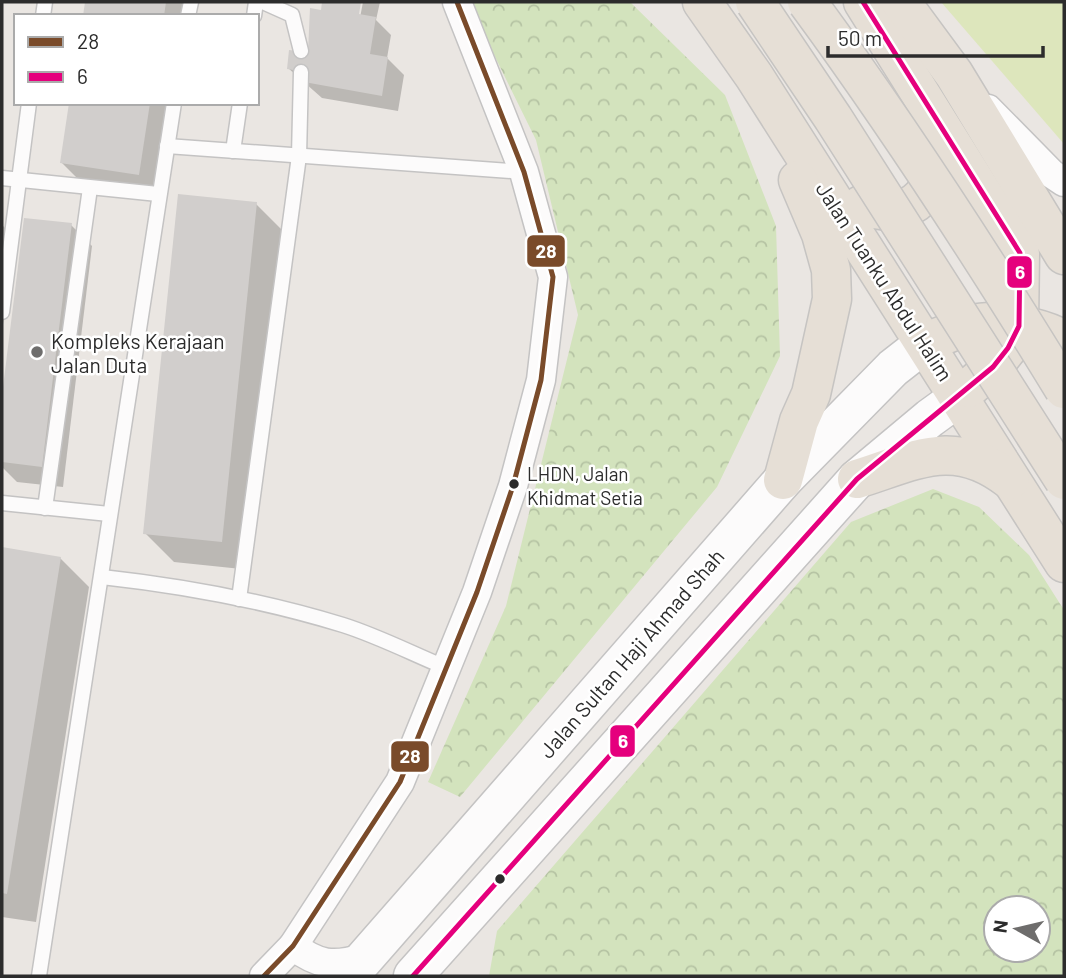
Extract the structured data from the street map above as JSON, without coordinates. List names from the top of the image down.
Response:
{
  "streets": {
    "main road": ["Jalan Tuanku Abdul Halim"],
    "street": ["Jalan Sultan Haji Ahmad Shah"]
  },
  "crossings": [
    ["Jalan Tuanku Abdul Halim", "Jalan Sultan Haji Ahmad Shah"]
  ],
  "places": ["Kompleks Kerajaan Jalan Duta", "LHDN, Jalan Khidmat Setia"],
  "lines": ["transit line 28", "transit line 6"],
  "legend": ["28", "6"],
  "scale_bar": "50 m",
  "north": "left"
}
